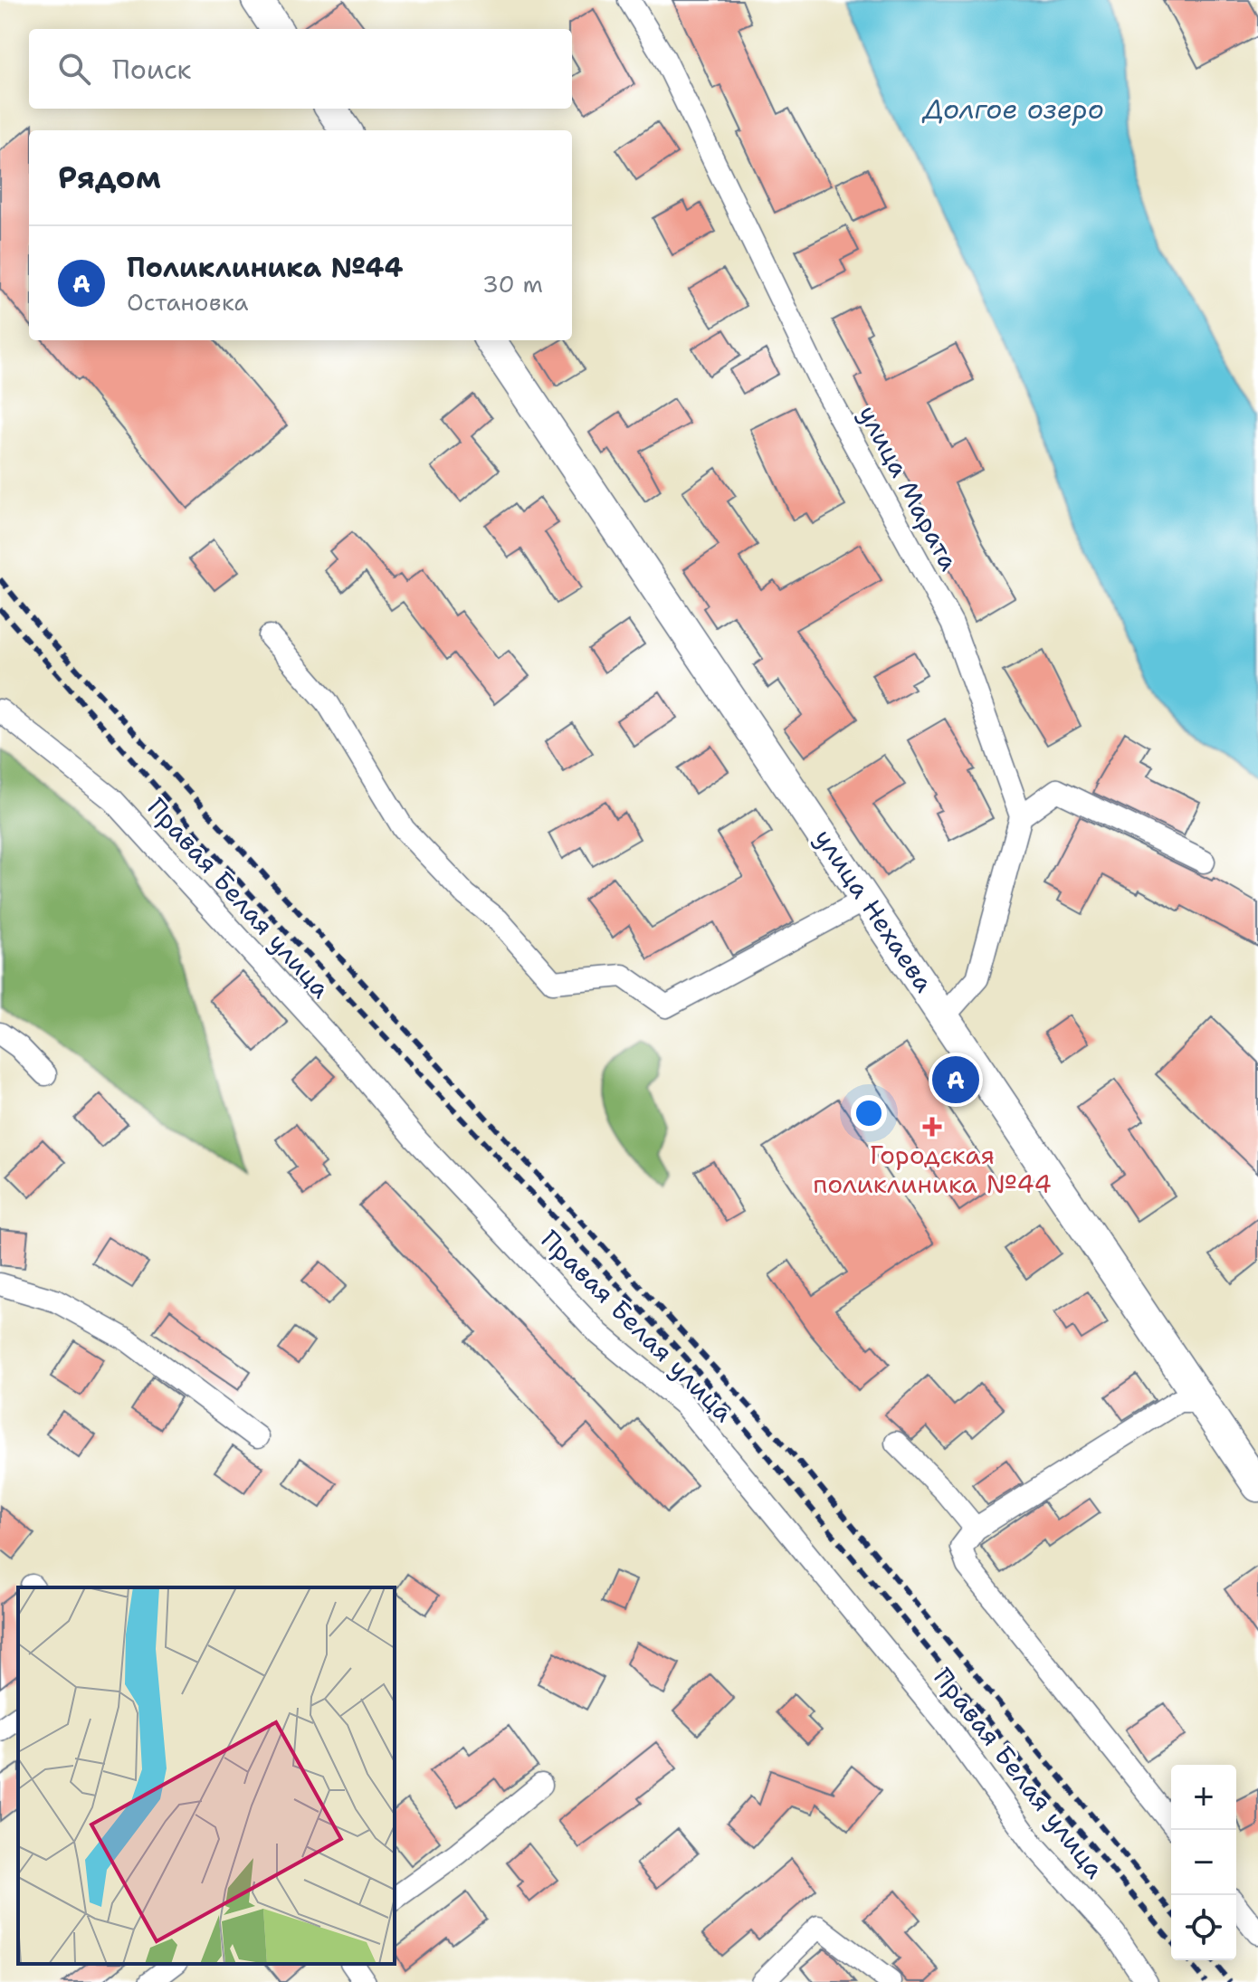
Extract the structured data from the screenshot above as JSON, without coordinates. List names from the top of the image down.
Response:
{
  "streets": {
    "street": ["улица Марата", "Правая Белая улица", "улица Нехаева"]
  },
  "water": ["Долгое озеро"],
  "places": {
    "health": ["Городская поликлиника №44"]
  },
  "page": {
    "search": "Поиск",
    "heading": "Рядом",
    "list": [
      {
        "mark": "A",
        "name": "Поликлиника №44",
        "note": "Остановка",
        "value": "30 m"
      }
    ],
    "pins": "A",
    "map_buttons": ["+", "−"]
  }
}
